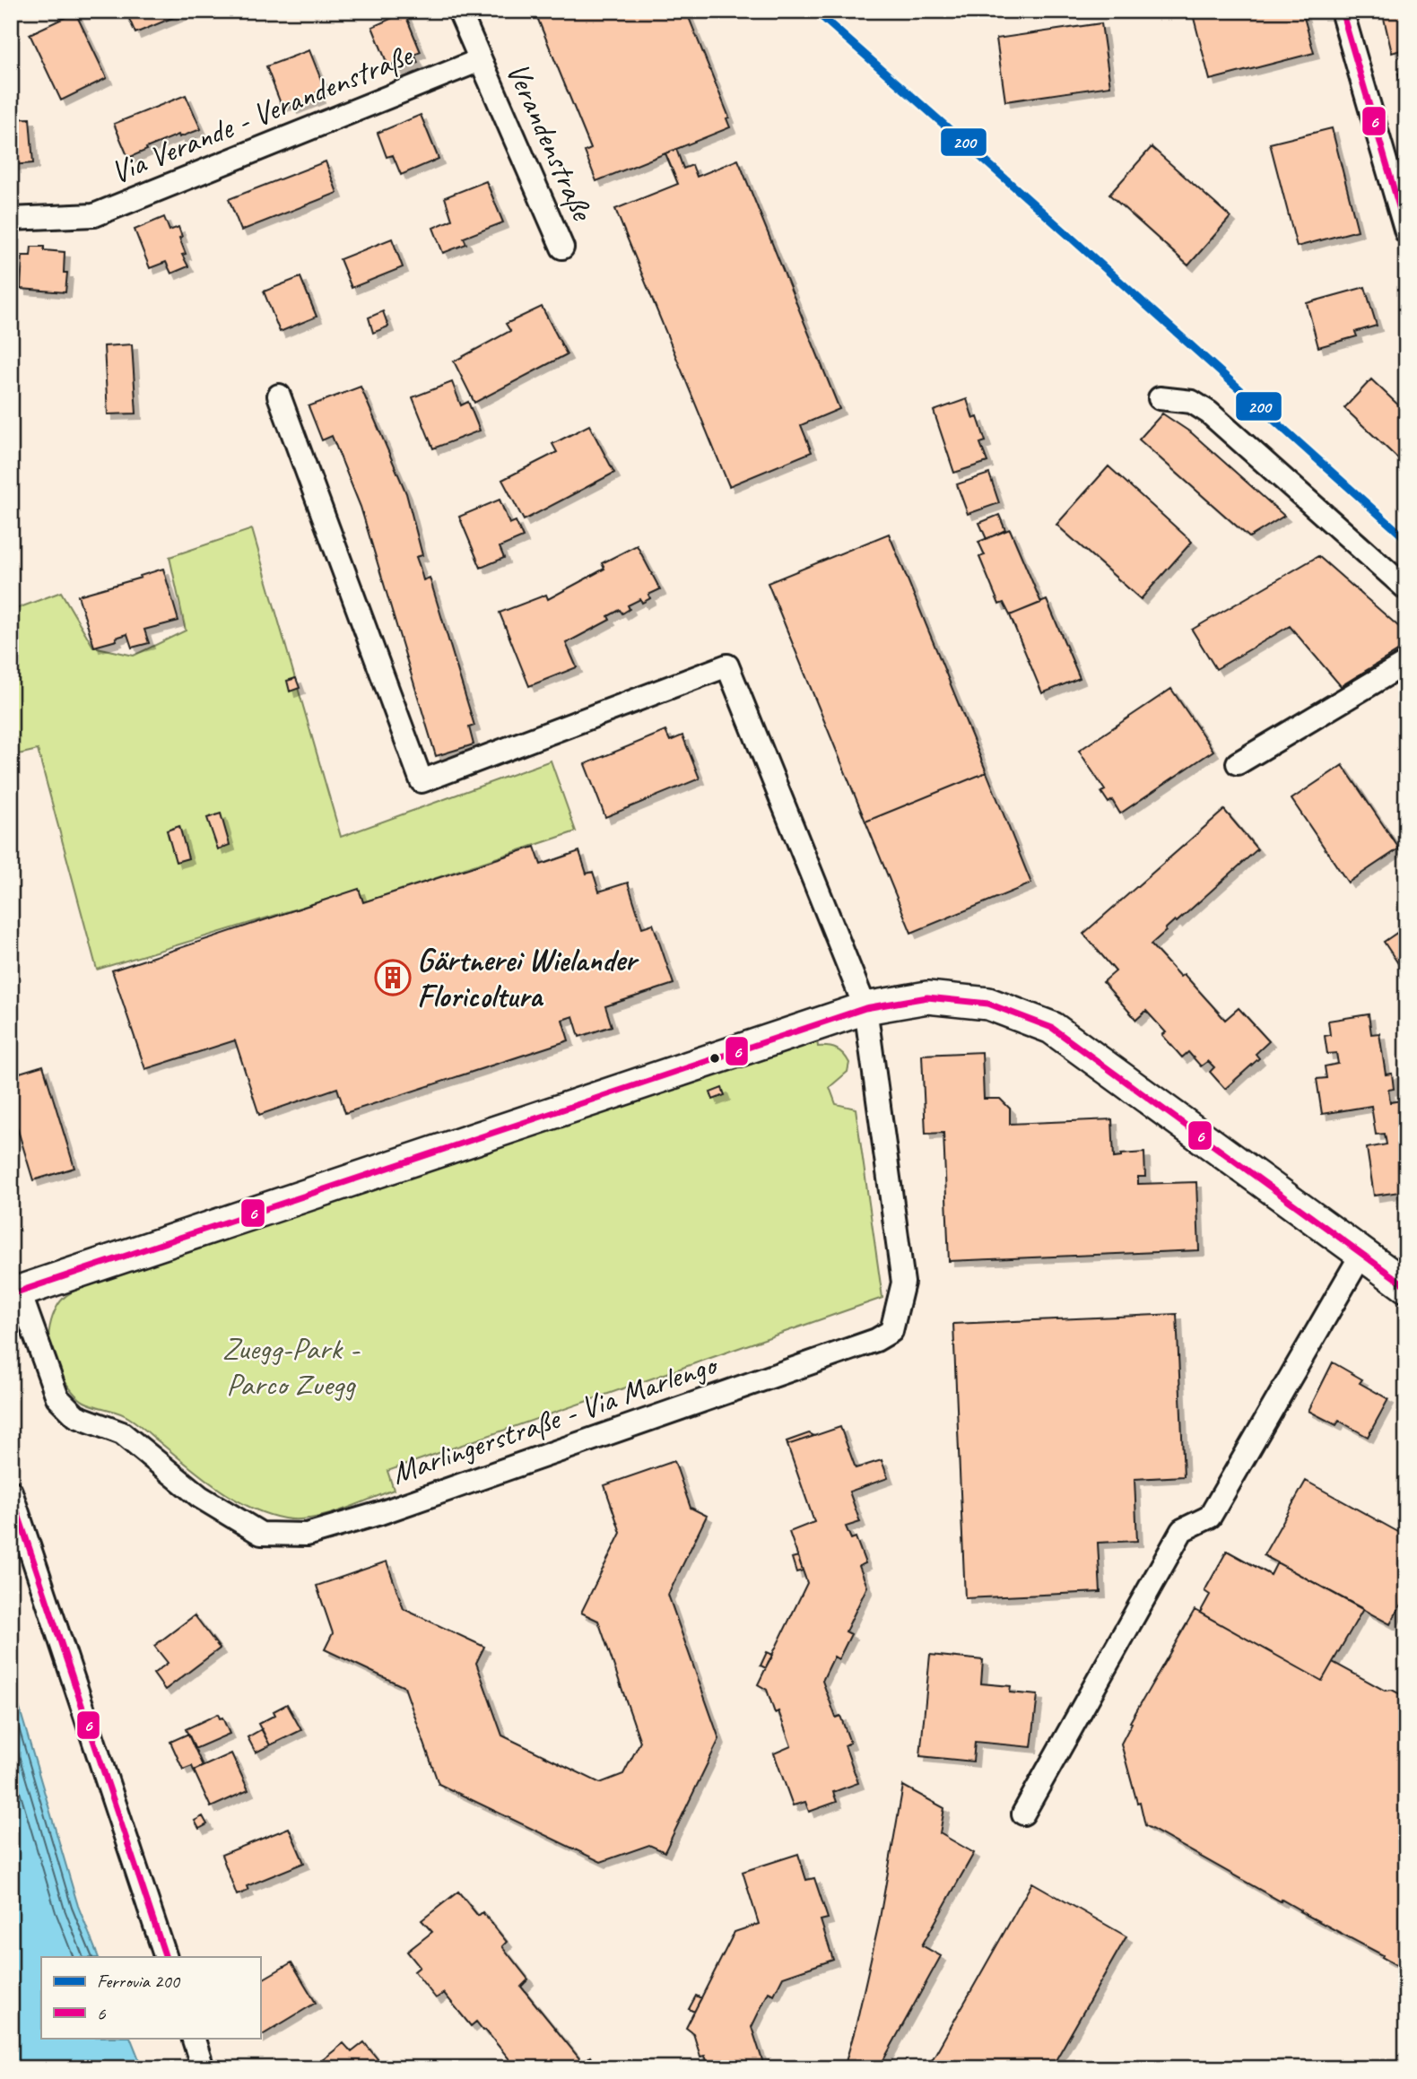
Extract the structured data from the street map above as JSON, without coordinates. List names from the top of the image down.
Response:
{
  "streets": {
    "street": ["Via Verande - Verandenstraße", "Verandenstraße", "Marlingerstraße - Via Marlengo"]
  },
  "crossings": [
    ["Via Verande - Verandenstraße", "Verandenstraße"]
  ],
  "parks": ["Zuegg-Park - Parco Zuegg"],
  "places": {
    "building": ["Gärtnerei Wielander Floricoltura"]
  },
  "lines": ["rail line 200", "transit line 6"],
  "legend": ["Ferrovia 200", "6"]
}
